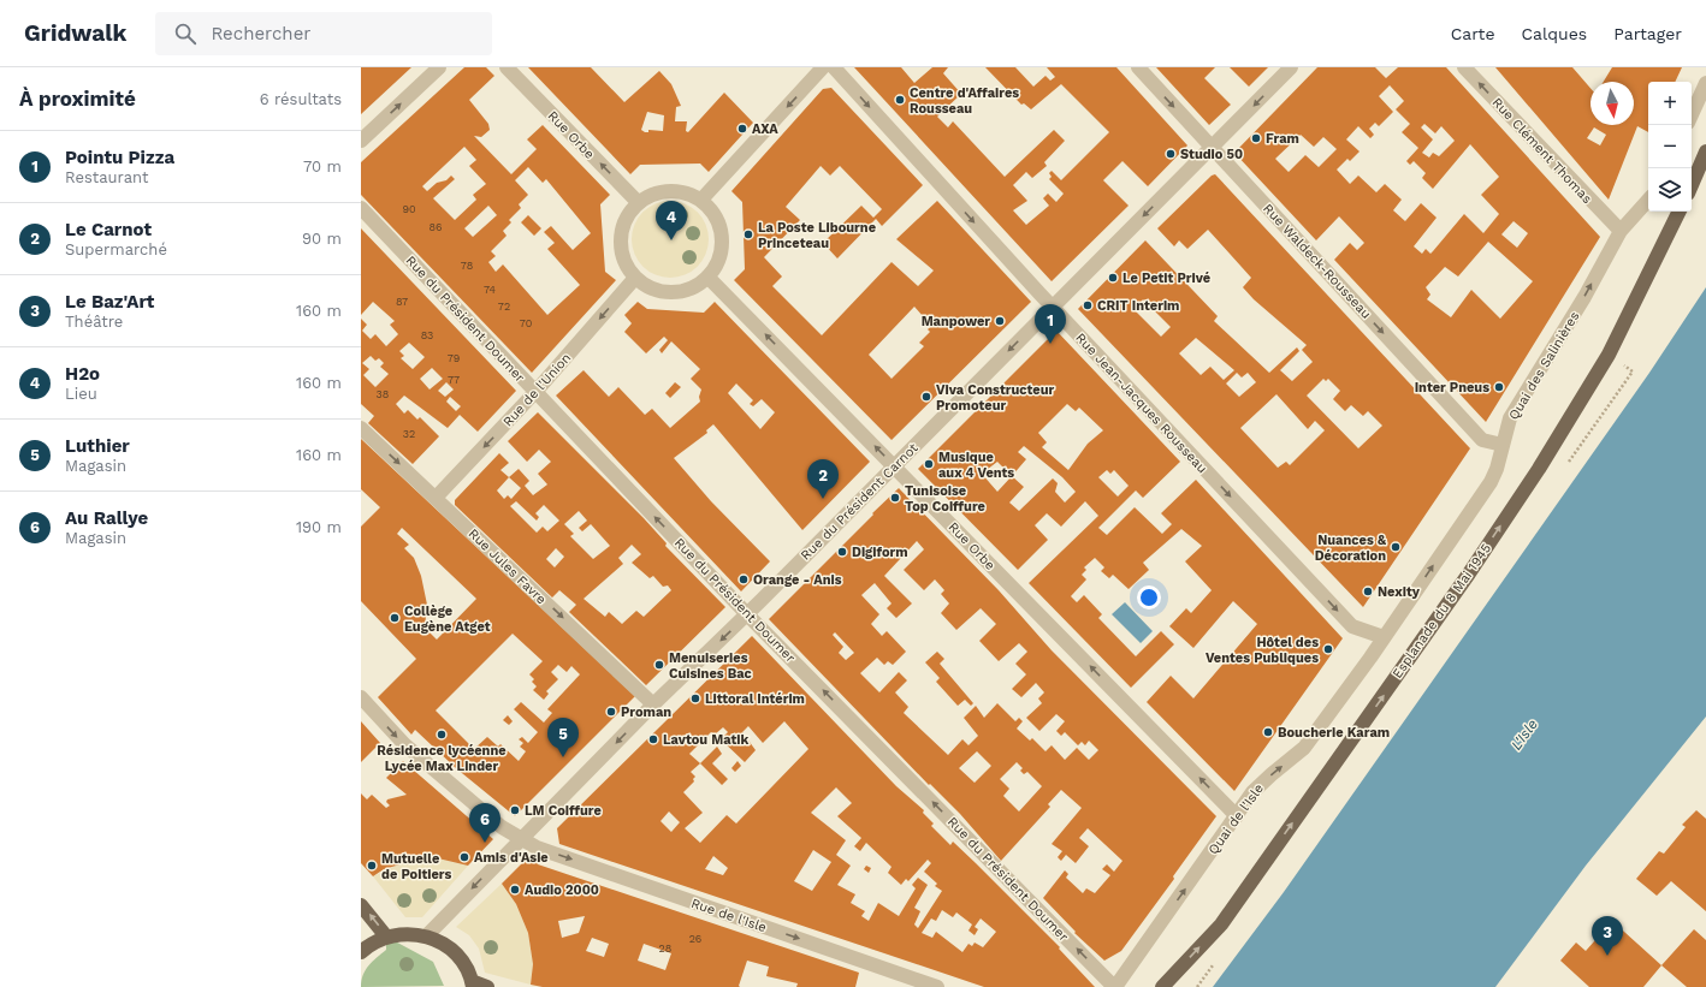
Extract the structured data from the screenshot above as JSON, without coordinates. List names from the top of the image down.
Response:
{
  "streets": {
    "main road": ["Esplanade du 8 Mai 1945"],
    "street": [
      "Rue Orbe",
      "Rue Clément Thomas",
      "Rue Waldeck-Rousseau",
      "Rue du Président Doumer",
      "Quai des Salinières",
      "Rue de l'Union",
      "Rue Jean-Jacques Rousseau",
      "Rue du Président Carnot",
      "Rue Jules Favre",
      "Quai de l'Isle",
      "Rue de l'Isle"
    ]
  },
  "crossings": [
    ["Rue Orbe", "Rue de l'Union"],
    ["Rue Orbe", "Rue du Président Carnot"],
    ["Rue Orbe", "Quai de l'Isle"],
    ["Rue Clément Thomas", "Quai des Salinières"],
    ["Rue Waldeck-Rousseau", "Quai des Salinières"],
    ["Rue Waldeck-Rousseau", "Rue du Président Carnot"],
    ["Rue du Président Doumer", "Rue de l'Union"],
    ["Rue du Président Doumer", "Rue du Président Carnot"],
    ["Rue du Président Doumer", "Quai de l'Isle"],
    ["Quai des Salinières", "Rue Jean-Jacques Rousseau"],
    ["Quai des Salinières", "Quai de l'Isle"],
    ["Rue de l'Union", "Rue Jules Favre"],
    ["Rue Jean-Jacques Rousseau", "Rue du Président Carnot"],
    ["Rue Jean-Jacques Rousseau", "Quai de l'Isle"],
    ["Rue du Président Carnot", "Rue Jules Favre"],
    ["Rue du Président Carnot", "Rue de l'Isle"]
  ],
  "one_way": [
    "Rue Orbe",
    "Rue Clément Thomas",
    "Rue Waldeck-Rousseau",
    "Rue du Président Doumer",
    "Quai des Salinières",
    "Rue de l'Union",
    "Rue Jean-Jacques Rousseau",
    "Rue du Président Carnot",
    "Rue Jules Favre",
    "Esplanade du 8 Mai 1945",
    "Quai de l'Isle",
    "Rue de l'Isle"
  ],
  "water": ["L'Isle"],
  "places": [
    "Centre d'Affaires Rousseau",
    "AXA",
    "Fram",
    "Studio 50",
    "La Poste Libourne Princeteau",
    "Le Petit Privé",
    "CRIT Interim",
    "Manpower",
    "Inter Pneus",
    "Viva Constructeur Promoteur",
    "Musique aux 4 Vents",
    "Tunisoise Top Coiffure",
    "Nuances & Décoration",
    "Digiform",
    "Orange - Anis",
    "Nexity",
    "Collège Eugène Atget",
    "Hôtel des Ventes Publiques",
    "Menuiseries Cuisines Bac",
    "Littoral Intérim",
    "Proman",
    "Boucherie Karam",
    "Résidence lycéenne Lycée Max Linder",
    "Lavtou Matik",
    "LM Coiffure",
    "Amis d'Asie",
    "Mutuelle de Poitiers",
    "Audio 2000"
  ],
  "house_numbers": [
    "90",
    "86",
    "78",
    "74",
    "87",
    "72",
    "70",
    "83",
    "79",
    "77",
    "38",
    "32",
    "26",
    "28"
  ],
  "north": "bottom",
  "page": {
    "header": "Gridwalk",
    "search": "Rechercher",
    "nav": ["Carte", "Calques", "Partager"],
    "heading": ["À proximité", "6 résultats"],
    "map_buttons": ["+", "−"],
    "list": [
      {
        "mark": "1",
        "name": "Pointu Pizza",
        "note": "Restaurant",
        "value": "70 m"
      },
      {
        "mark": "2",
        "name": "Le Carnot",
        "note": "Supermarché",
        "value": "90 m"
      },
      {
        "mark": "3",
        "name": "Le Baz'Art",
        "note": "Théâtre",
        "value": "160 m"
      },
      {
        "mark": "4",
        "name": "H2o",
        "note": "Lieu",
        "value": "160 m"
      },
      {
        "mark": "5",
        "name": "Luthier",
        "note": "Magasin",
        "value": "160 m"
      },
      {
        "mark": "6",
        "name": "Au Rallye",
        "note": "Magasin",
        "value": "190 m"
      }
    ],
    "pins": [
      "4",
      "1",
      "2",
      "5",
      "6",
      "3"
    ]
  }
}
